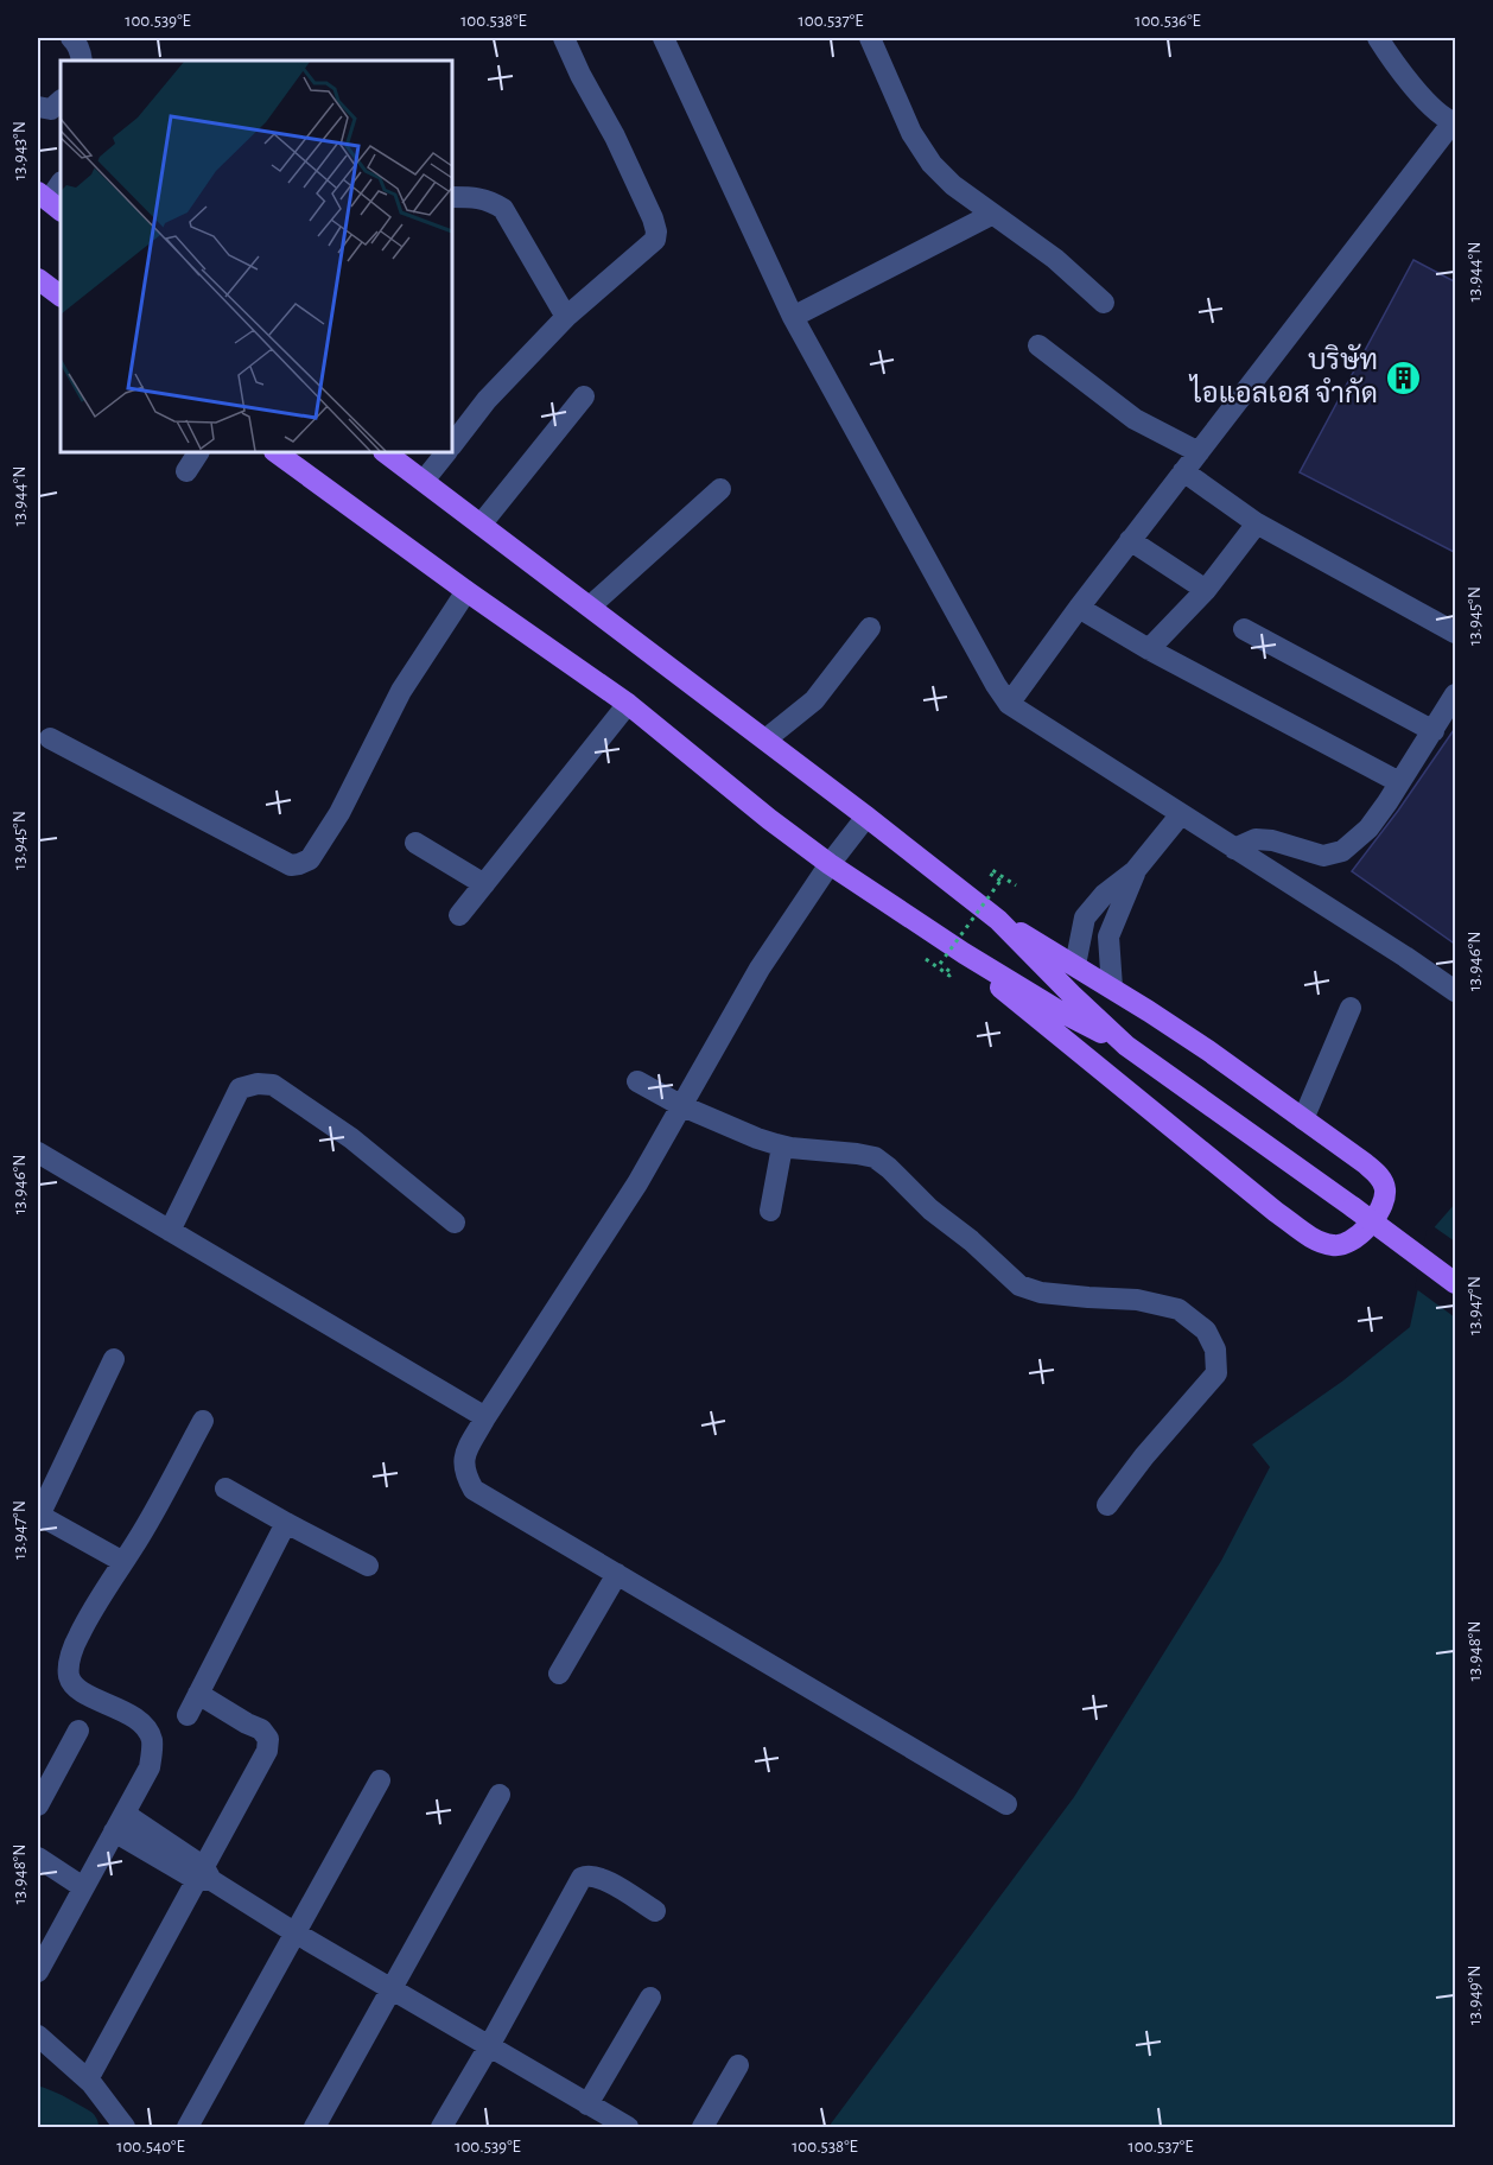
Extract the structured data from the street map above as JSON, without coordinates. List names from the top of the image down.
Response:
{
  "places": {
    "building": ["บริษัท ไอแอลเอส จำกัด"]
  },
  "coordinates": [
    "100.539°E",
    "100.538°E",
    "100.537°E",
    "100.536°E",
    "13.943°N",
    "13.944°N",
    "13.945°N",
    "13.946°N",
    "13.947°N",
    "13.948°N",
    "13.949°N",
    "100.540°E"
  ]
}
